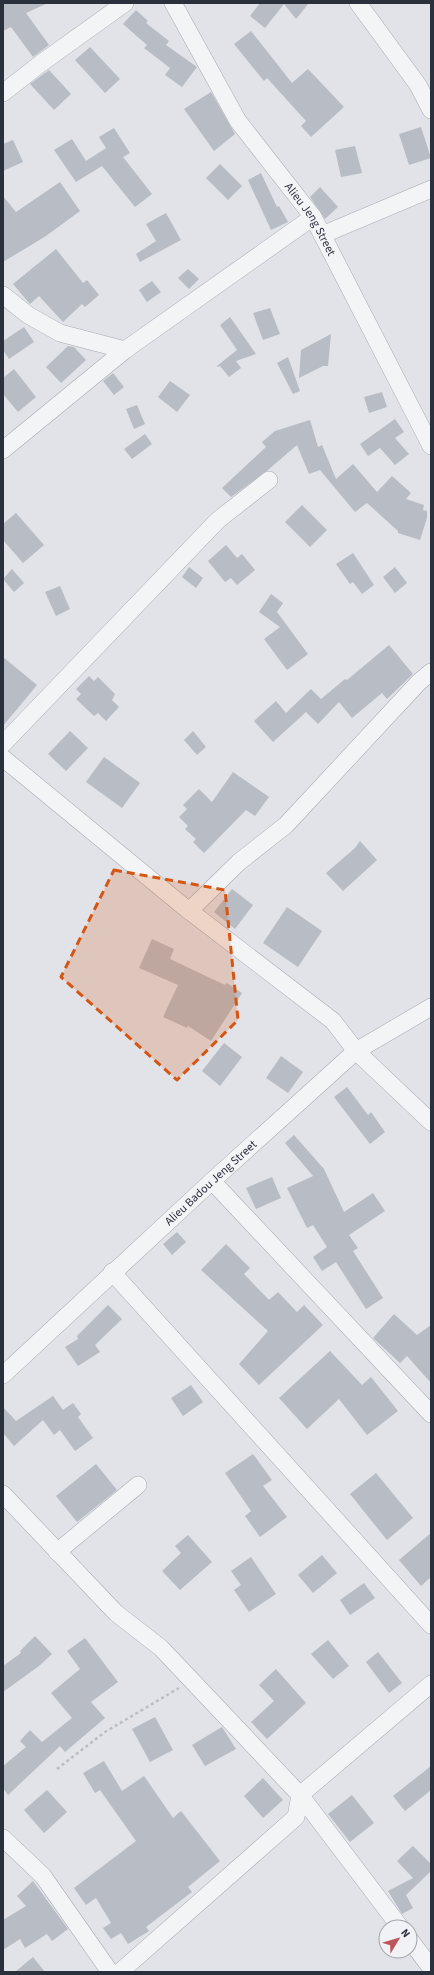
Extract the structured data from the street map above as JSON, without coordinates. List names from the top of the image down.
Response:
{
  "streets": {
    "street": ["Alieu Jeng Street", "Alieu Badou Jeng Street"]
  },
  "north": "top right"
}
